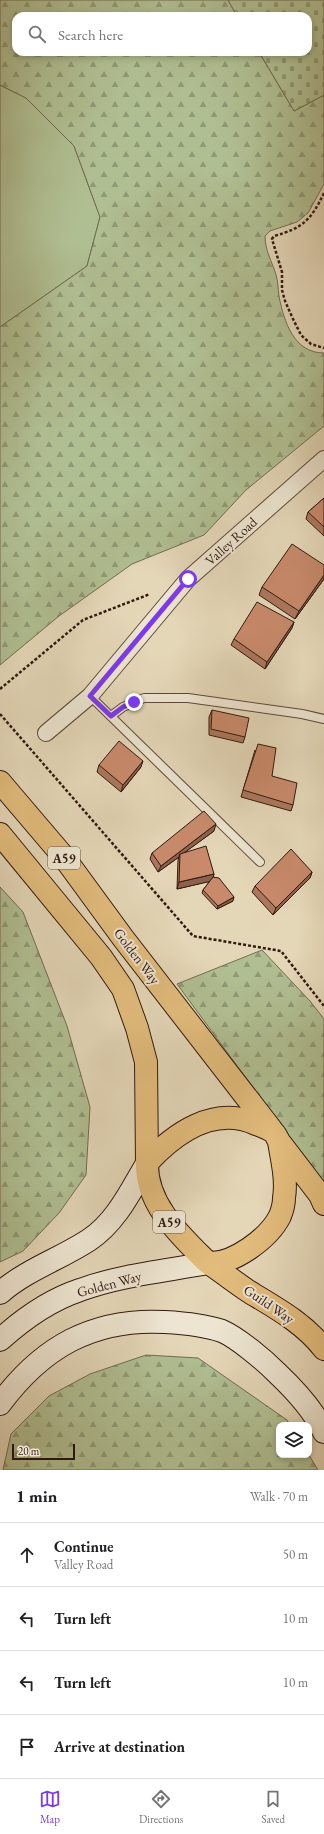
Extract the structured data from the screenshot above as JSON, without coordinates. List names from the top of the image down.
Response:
{
  "streets": {
    "highway": ["A59", "Golden Way", "Guild Way"],
    "street": ["Valley Road"]
  },
  "crossings": [
    ["A59", "Golden Way"],
    ["A59", "Guild Way"],
    ["Golden Way", "Guild Way"]
  ],
  "scale_bar": "20 m",
  "page": {
    "search": "Search here",
    "scale": "20 m",
    "heading": ["1 min", "Walk · 70 m"],
    "list": [
      ["Continue", "Valley Road", "50 m"],
      ["Turn left", "10 m"],
      ["Turn left", "10 m"],
      "Arrive at destination"
    ],
    "nav": ["Map", "Directions", "Saved"]
  }
}
